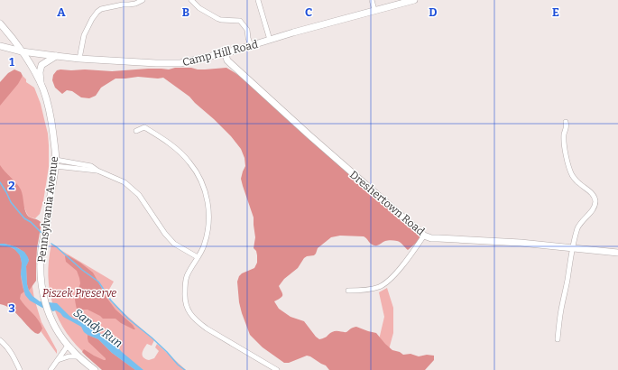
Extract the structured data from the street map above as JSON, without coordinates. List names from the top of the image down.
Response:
{
  "streets": {
    "street": ["Camp Hill Road", "Dreshertown Road", "Pennsylvania Avenue"]
  },
  "crossings": [
    ["Camp Hill Road", "Dreshertown Road"],
    ["Camp Hill Road", "Pennsylvania Avenue"]
  ],
  "water": ["Sandy Run"],
  "parks": ["Piszek Preserve"],
  "grid": {
    "columns": [
      "A",
      "B",
      "C",
      "D",
      "E"
    ],
    "rows": ["1", "2", "3"]
  }
}
